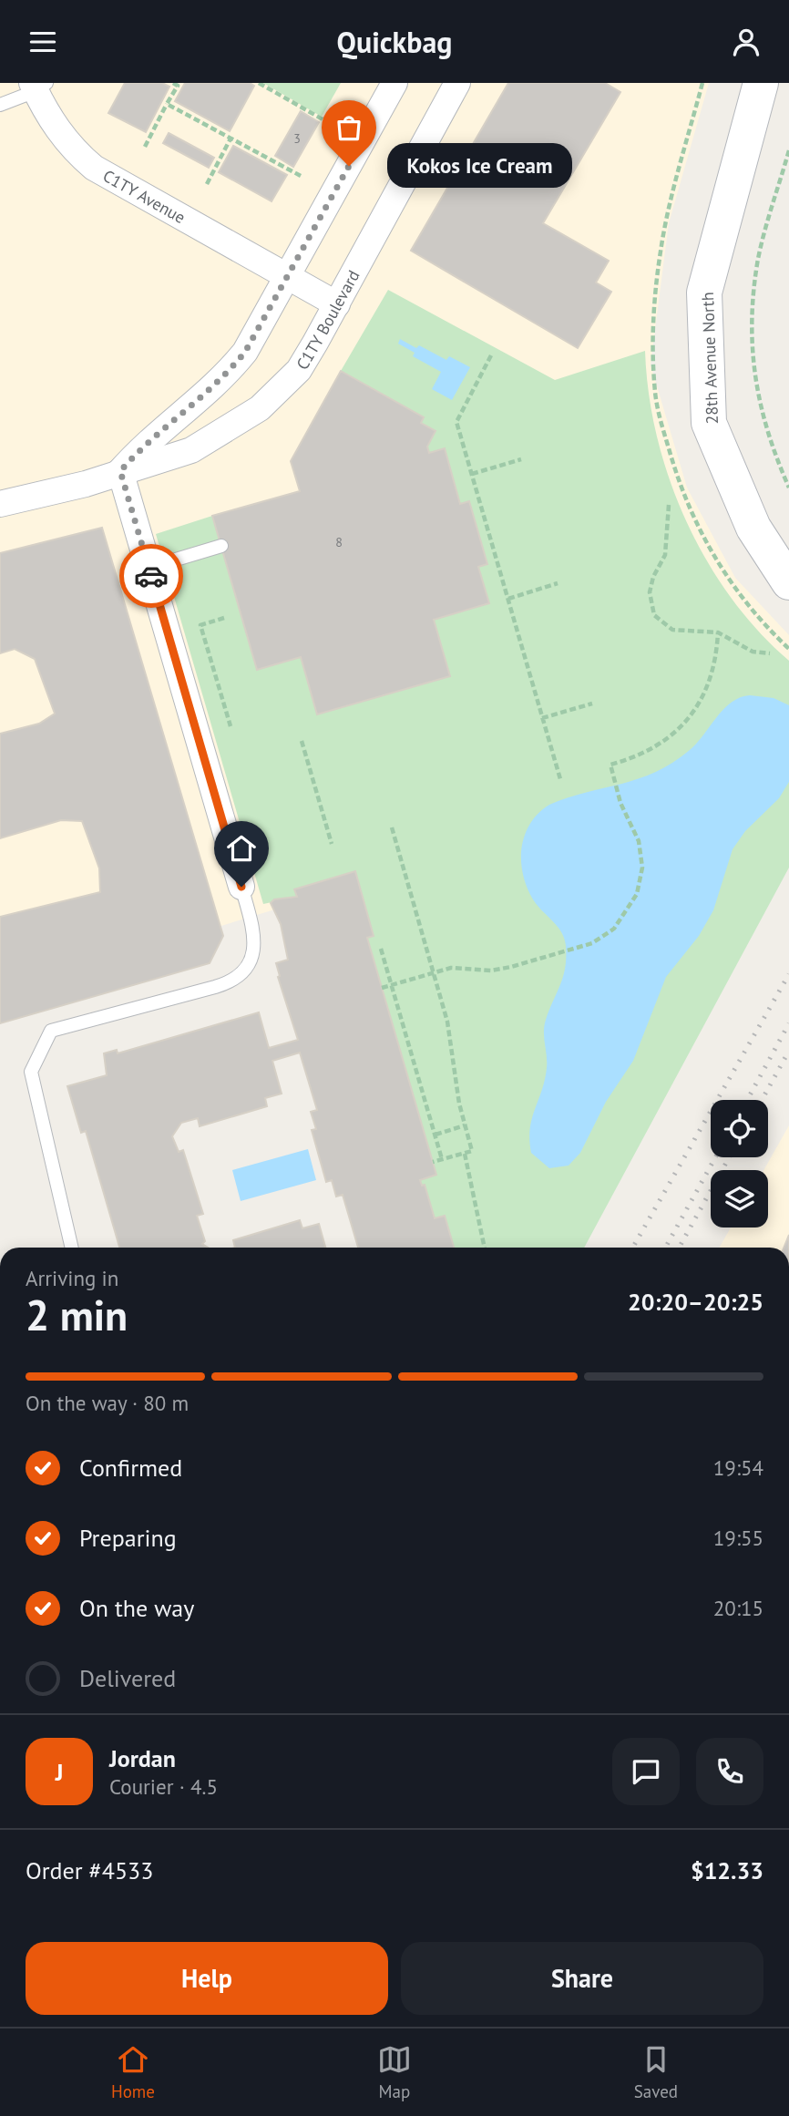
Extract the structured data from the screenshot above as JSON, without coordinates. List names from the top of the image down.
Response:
{
  "streets": {
    "main road": ["28th Avenue North"],
    "street": ["C1TY Avenue", "C1TY Boulevard"]
  },
  "crossings": [
    ["C1TY Avenue", "C1TY Boulevard"]
  ],
  "places": ["Kokos Ice Cream"],
  "house_numbers": ["3", "8"],
  "page": {
    "header": "Quickbag",
    "bubble": "Kokos Ice Cream",
    "heading": ["2 min", "Arriving in", "20:20–20:25"],
    "panel": [
      "Jordan",
      "Courier · 4.5",
      "Order #4533",
      "$12.33"
    ],
    "bar": "On the way · 80 m",
    "list": [
      ["Confirmed", "19:54"],
      ["Preparing", "19:55"],
      ["On the way", "20:15"],
      "Delivered"
    ],
    "round": "J",
    "buttons": ["Help", "Share"],
    "tabs": ["Home", "Map", "Saved"]
  }
}
